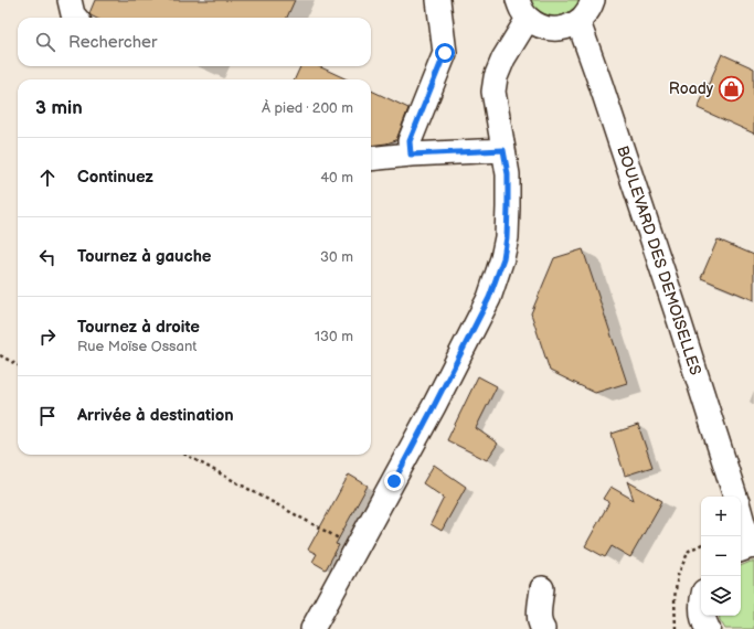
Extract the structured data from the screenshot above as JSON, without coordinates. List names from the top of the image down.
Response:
{
  "streets": {
    "street": ["BOULEVARD DES DEMOISELLES"]
  },
  "places": {
    "shop": ["Roady"]
  },
  "page": {
    "search": "Rechercher",
    "heading": ["3 min", "À pied · 200 m"],
    "list": [
      ["Continuez", "40 m"],
      ["Tournez à gauche", "30 m"],
      ["Tournez à droite", "Rue Moïse Ossant", "130 m"],
      "Arrivée à destination"
    ],
    "map_buttons": ["+", "−"]
  }
}
